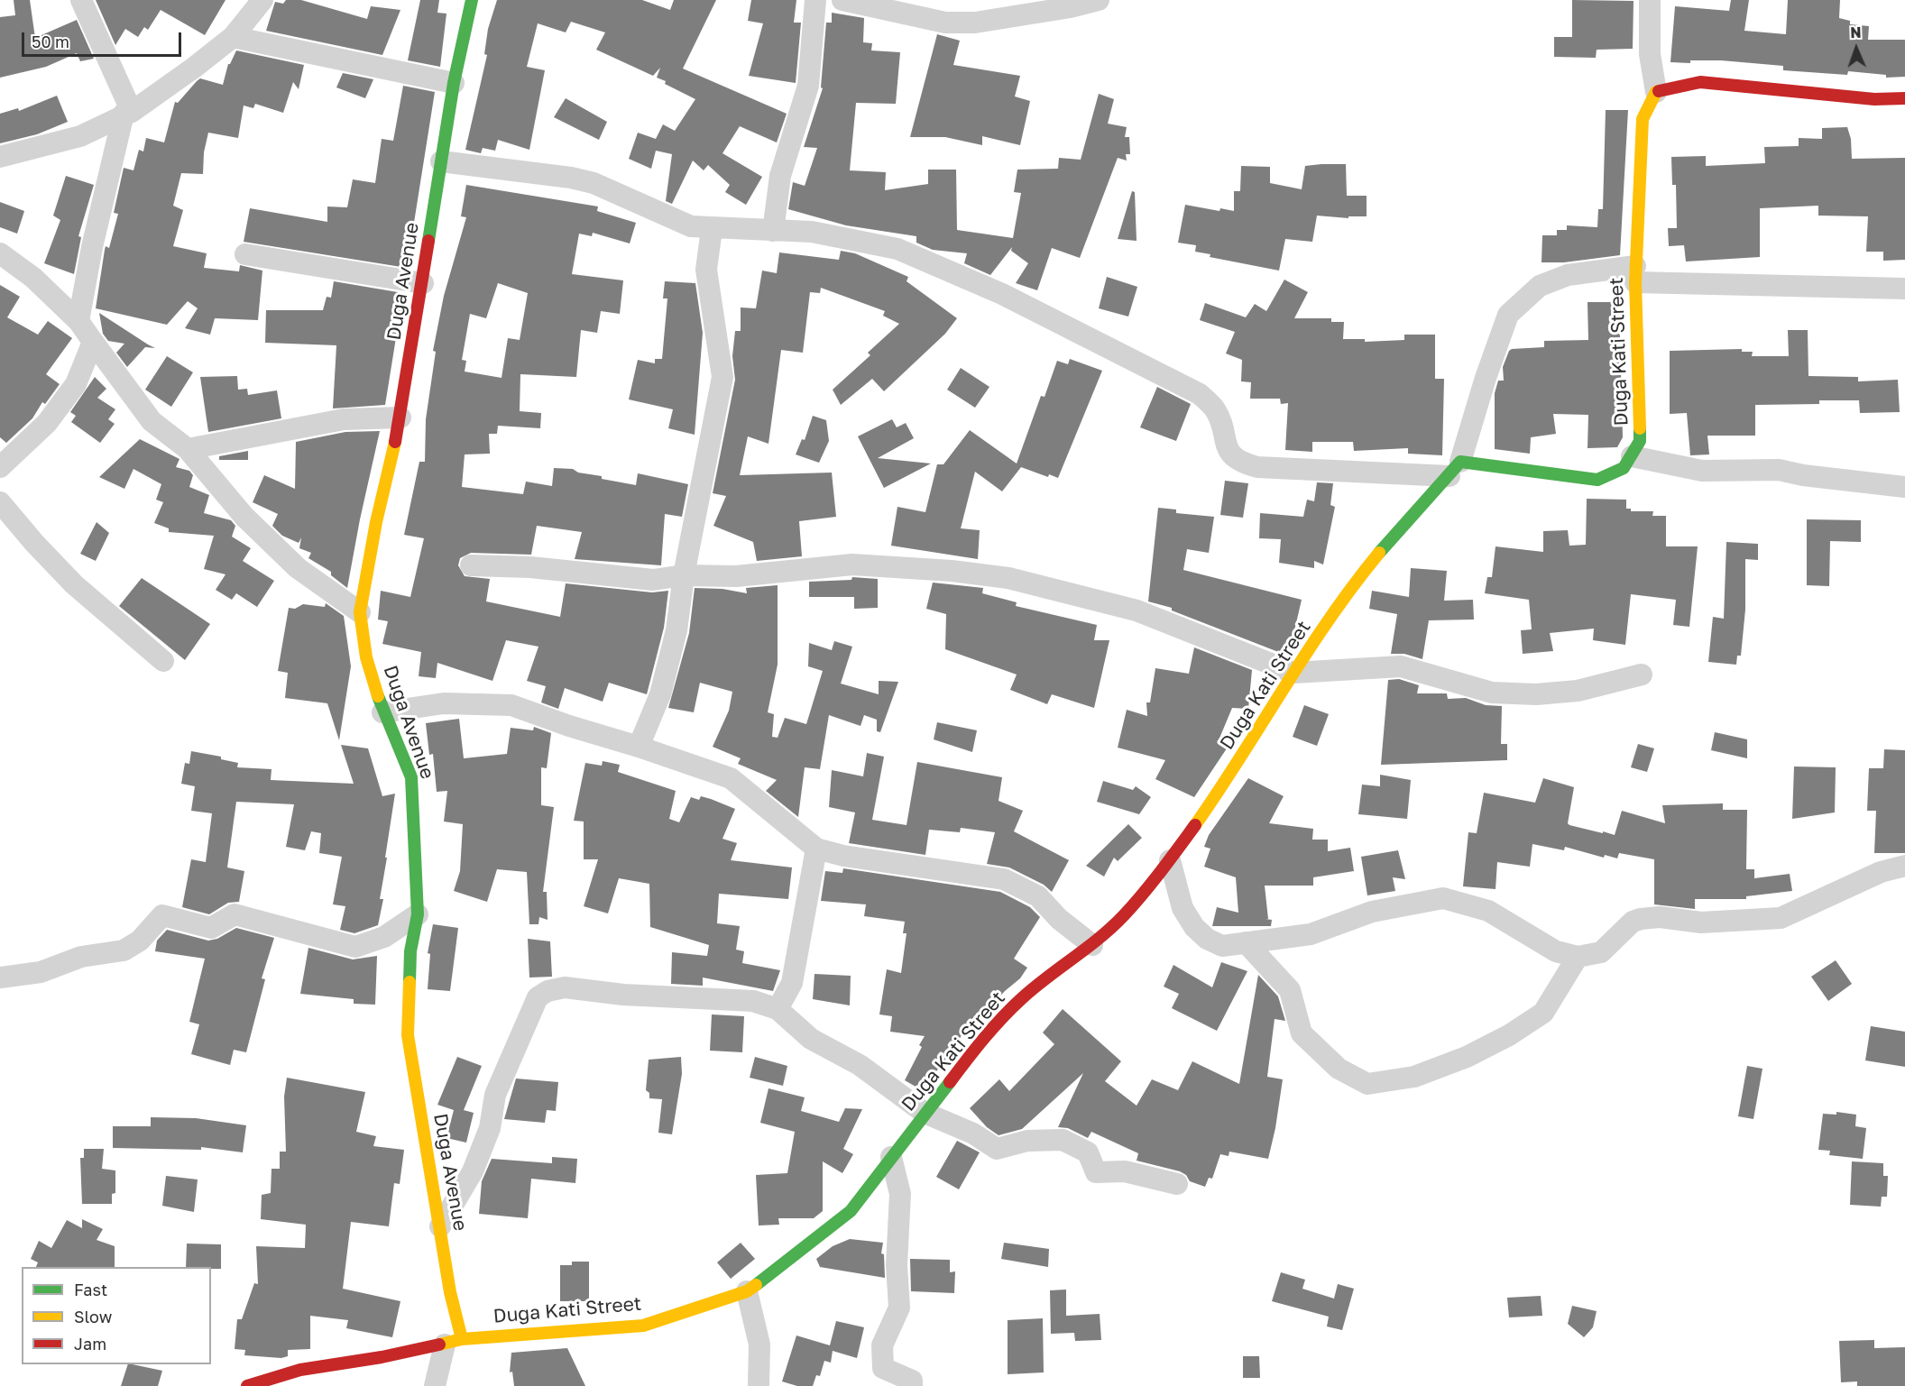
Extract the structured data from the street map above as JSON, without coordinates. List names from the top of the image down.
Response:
{
  "streets": {
    "street": ["Duga Avenue", "Duga Kati Street"]
  },
  "crossings": [
    ["Duga Avenue", "Duga Kati Street"]
  ],
  "legend": ["Fast", "Slow", "Jam"],
  "scale_bar": "50 m",
  "north": "top"
}
